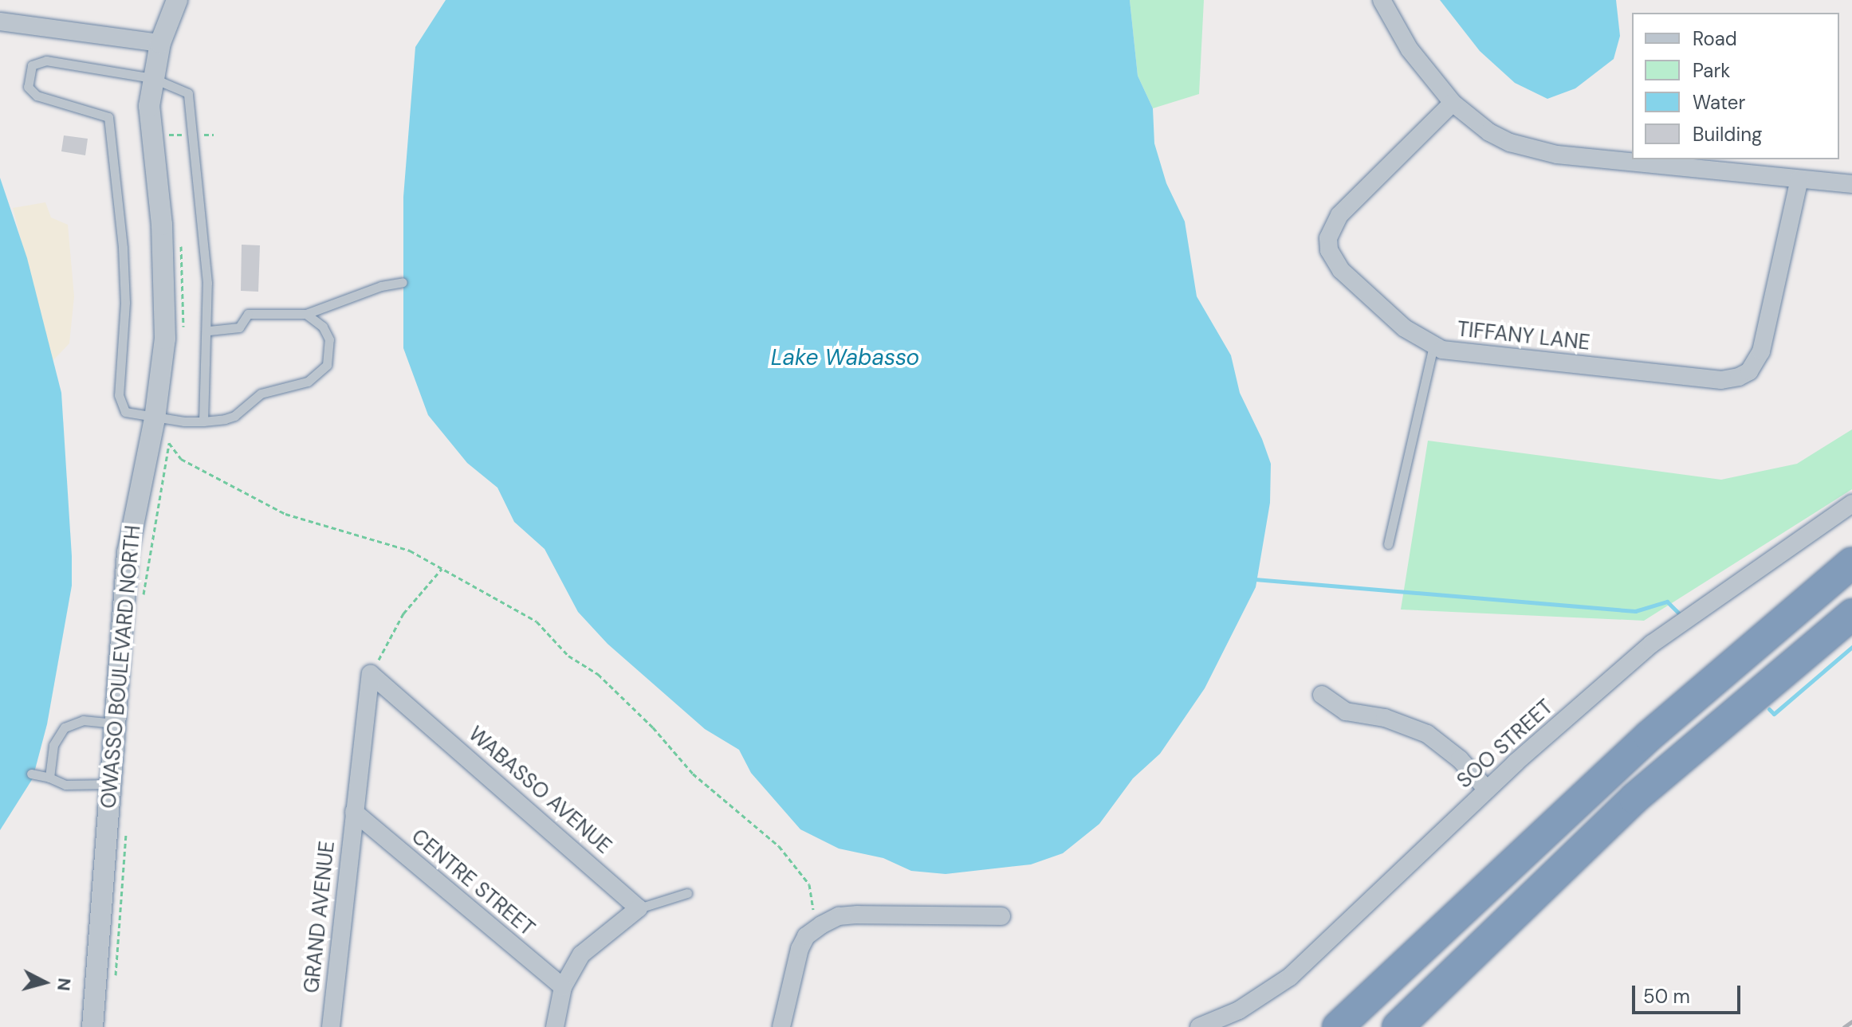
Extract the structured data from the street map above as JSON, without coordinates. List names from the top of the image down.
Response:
{
  "streets": {
    "street": [
      "TIFFANY LANE",
      "OWASSO BOULEVARD NORTH",
      "SOO STREET",
      "WABASSO AVENUE",
      "CENTRE STREET",
      "GRAND AVENUE"
    ]
  },
  "crossings": [
    ["WABASSO AVENUE", "GRAND AVENUE"],
    ["CENTRE STREET", "GRAND AVENUE"]
  ],
  "water": ["Lake Wabasso"],
  "legend": [
    "Road",
    "Park",
    "Water",
    "Building"
  ],
  "scale_bar": "50 m",
  "north": "right"
}
